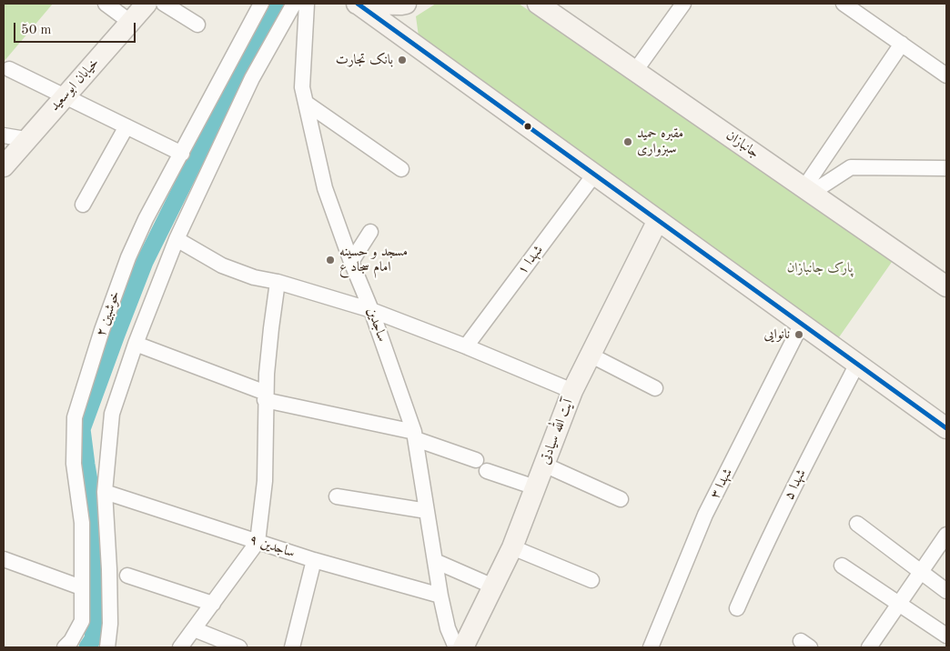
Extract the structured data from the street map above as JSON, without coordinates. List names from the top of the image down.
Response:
{
  "streets": {
    "main road": ["خیابان ابوسعید", "جانبازان", "آیت الله سیادتی"],
    "street": [
      "شهدا ۱",
      "خوشبین ۲",
      "ساجدین",
      "شهدا ۳",
      "شهدا ۵",
      "ساجدین ۹"
    ]
  },
  "crossings": [
    ["ساجدین", "ساجدین ۹"]
  ],
  "parks": ["پارک جانبازان"],
  "places": [
    "بانک تجارت",
    "مقبره حمید سبزواری",
    "مسجد و حسینه امام سجاد ع",
    "نانوایی"
  ],
  "scale_bar": "50 m"
}
